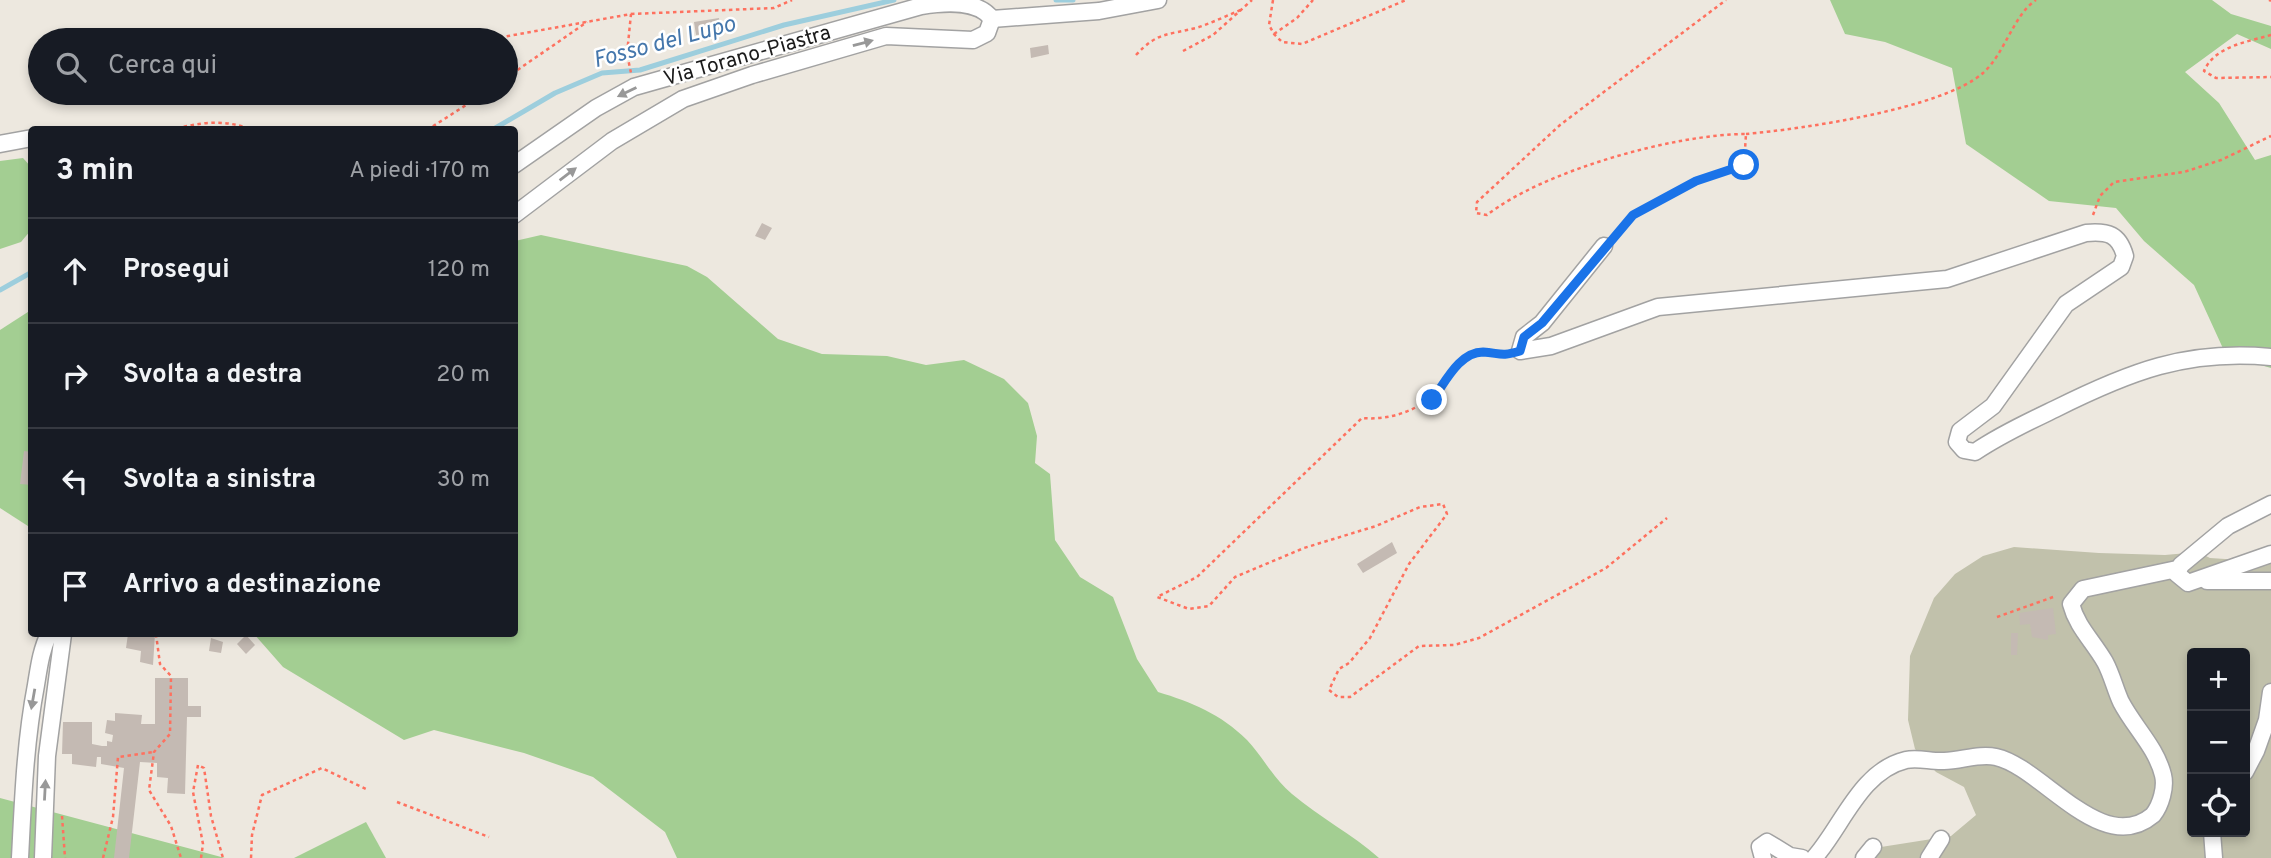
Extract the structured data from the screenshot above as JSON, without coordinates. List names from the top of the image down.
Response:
{
  "streets": {
    "street": ["Via Torano-Piastra"]
  },
  "water": ["Fosso del Lupo"],
  "page": {
    "search": "Cerca qui",
    "heading": ["3 min", "A piedi · 170 m"],
    "list": [
      ["Prosegui", "120 m"],
      ["Svolta a destra", "20 m"],
      ["Svolta a sinistra", "30 m"],
      "Arrivo a destinazione"
    ],
    "map_buttons": ["+", "−"]
  }
}
